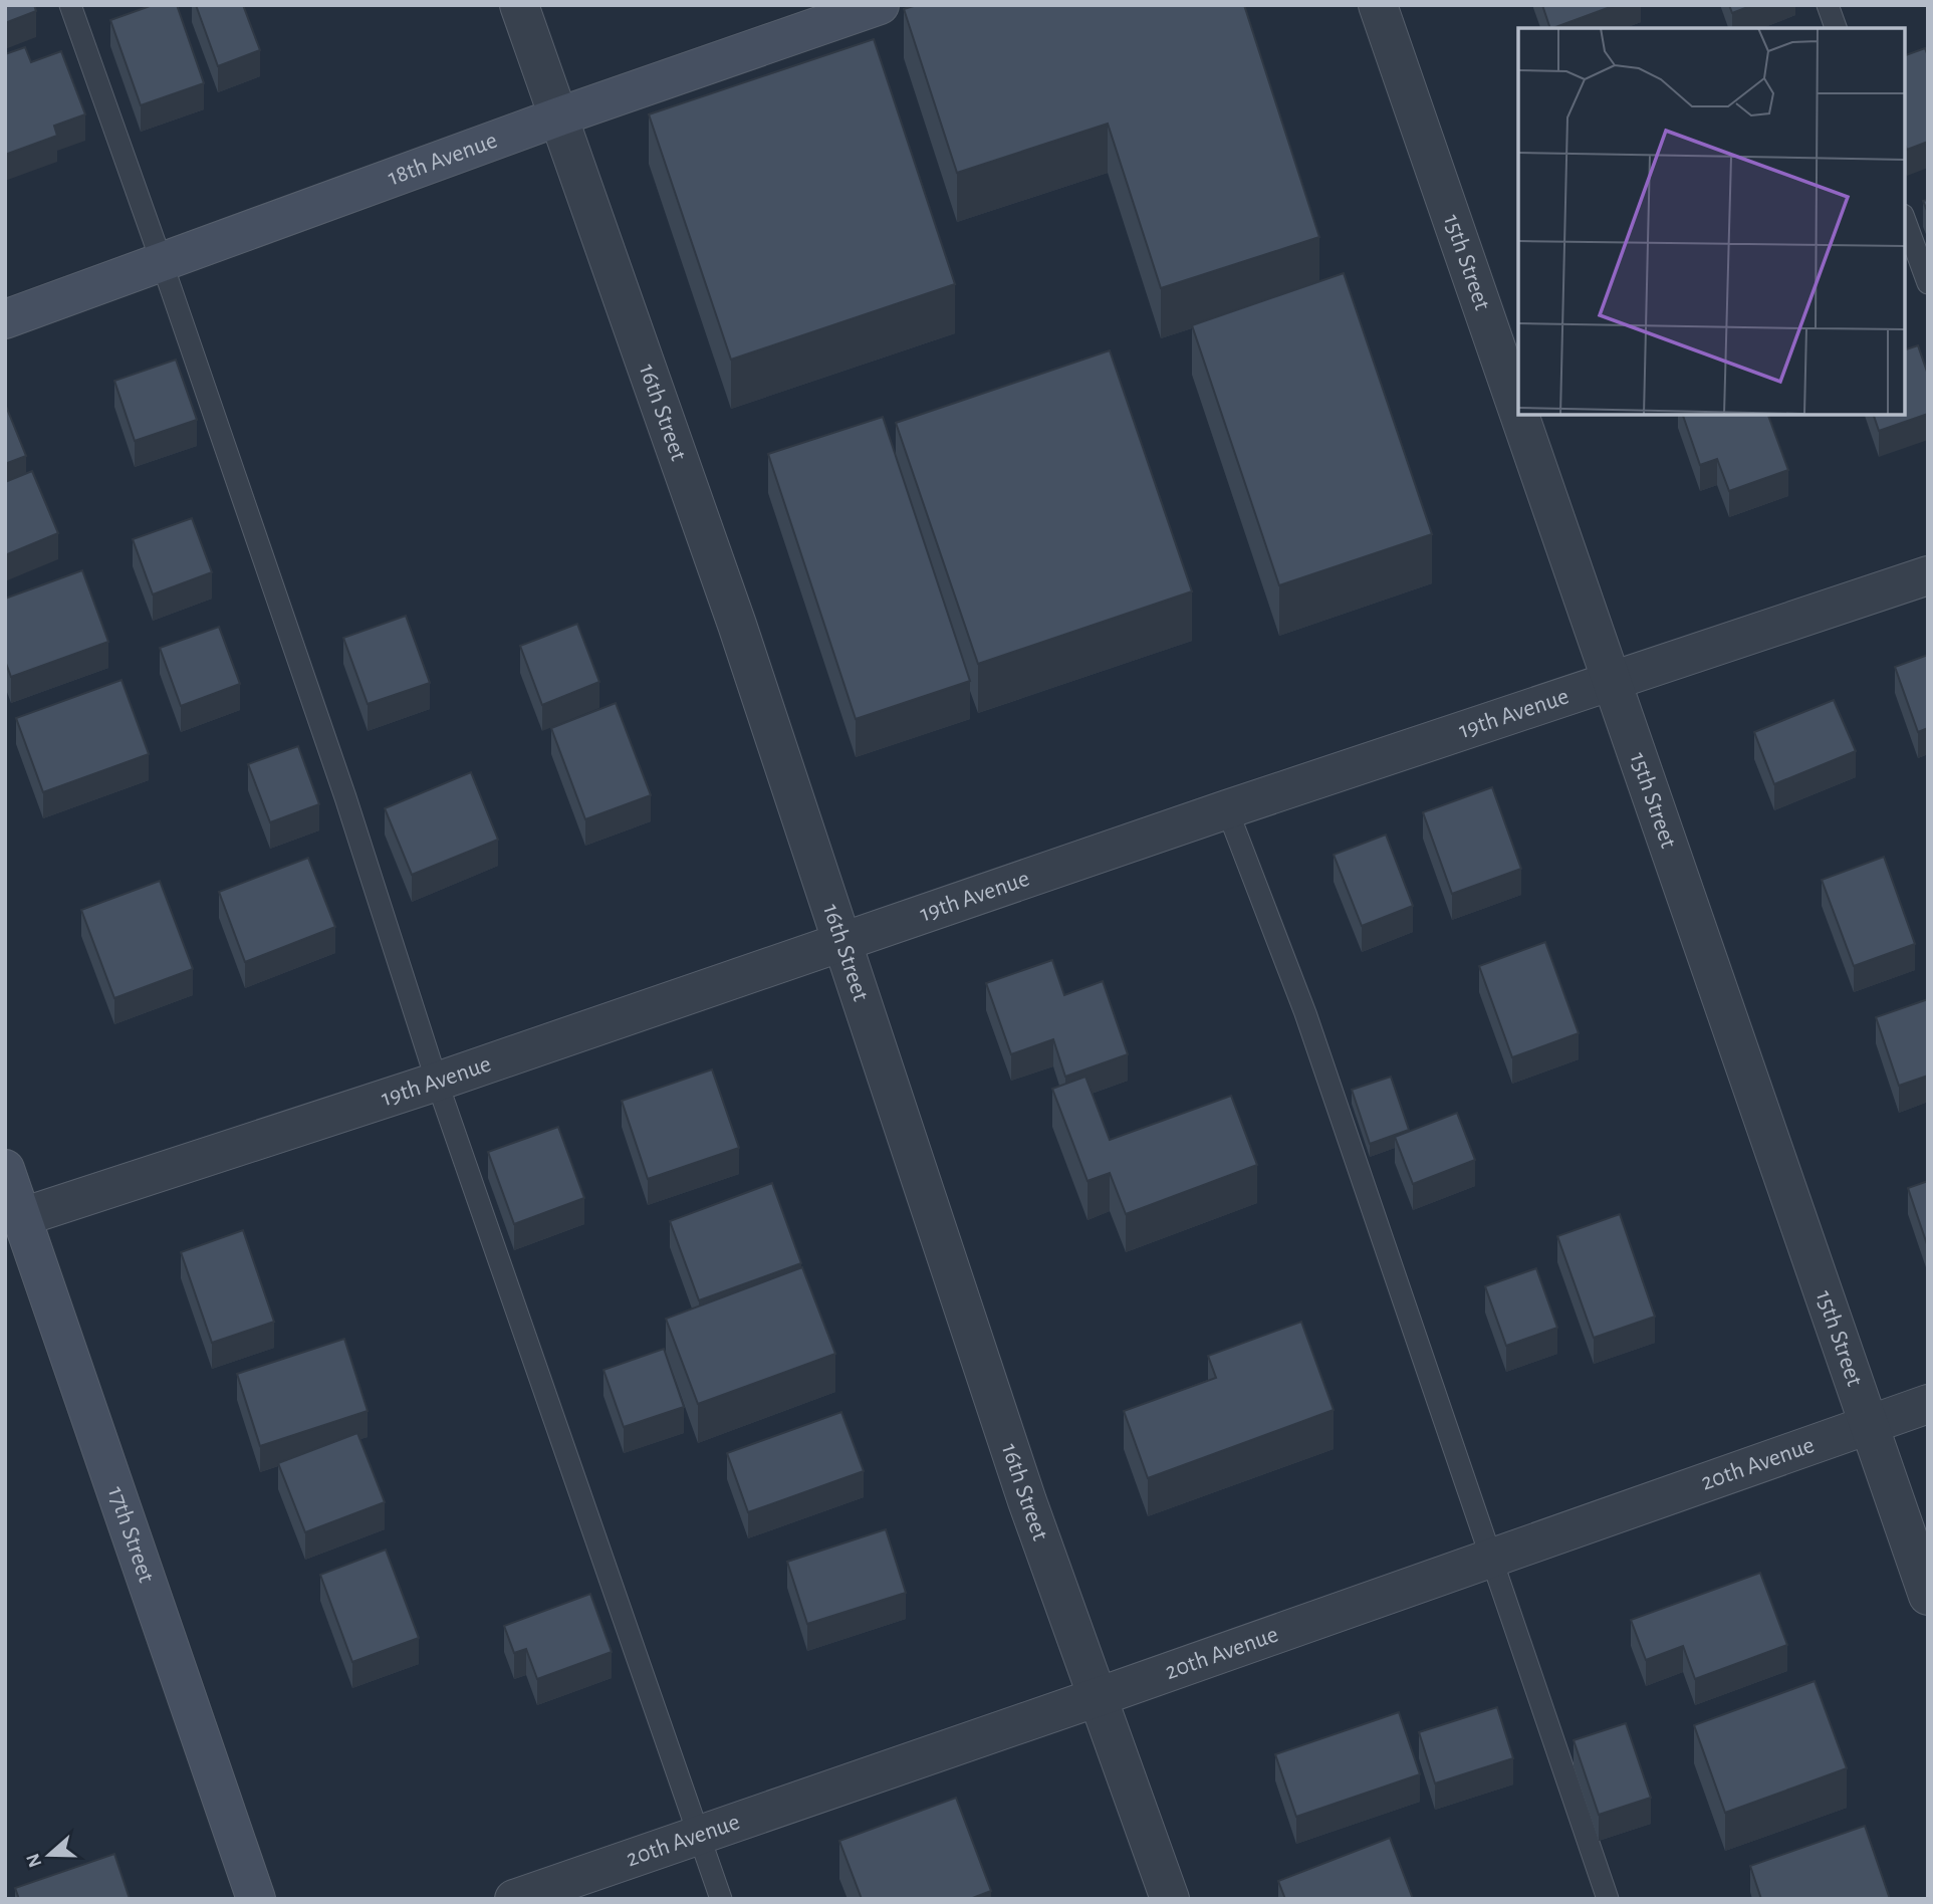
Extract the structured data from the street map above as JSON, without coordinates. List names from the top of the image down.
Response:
{
  "streets": {
    "main road": ["18th Avenue", "17th Street"],
    "street": [
      "15th Street",
      "16th Street",
      "19th Avenue",
      "20th Avenue"
    ]
  },
  "crossings": [
    ["18th Avenue", "16th Street"],
    ["15th Street", "19th Avenue"],
    ["15th Street", "20th Avenue"],
    ["16th Street", "19th Avenue"],
    ["16th Street", "20th Avenue"],
    ["19th Avenue", "17th Street"]
  ],
  "north": "left"
}
